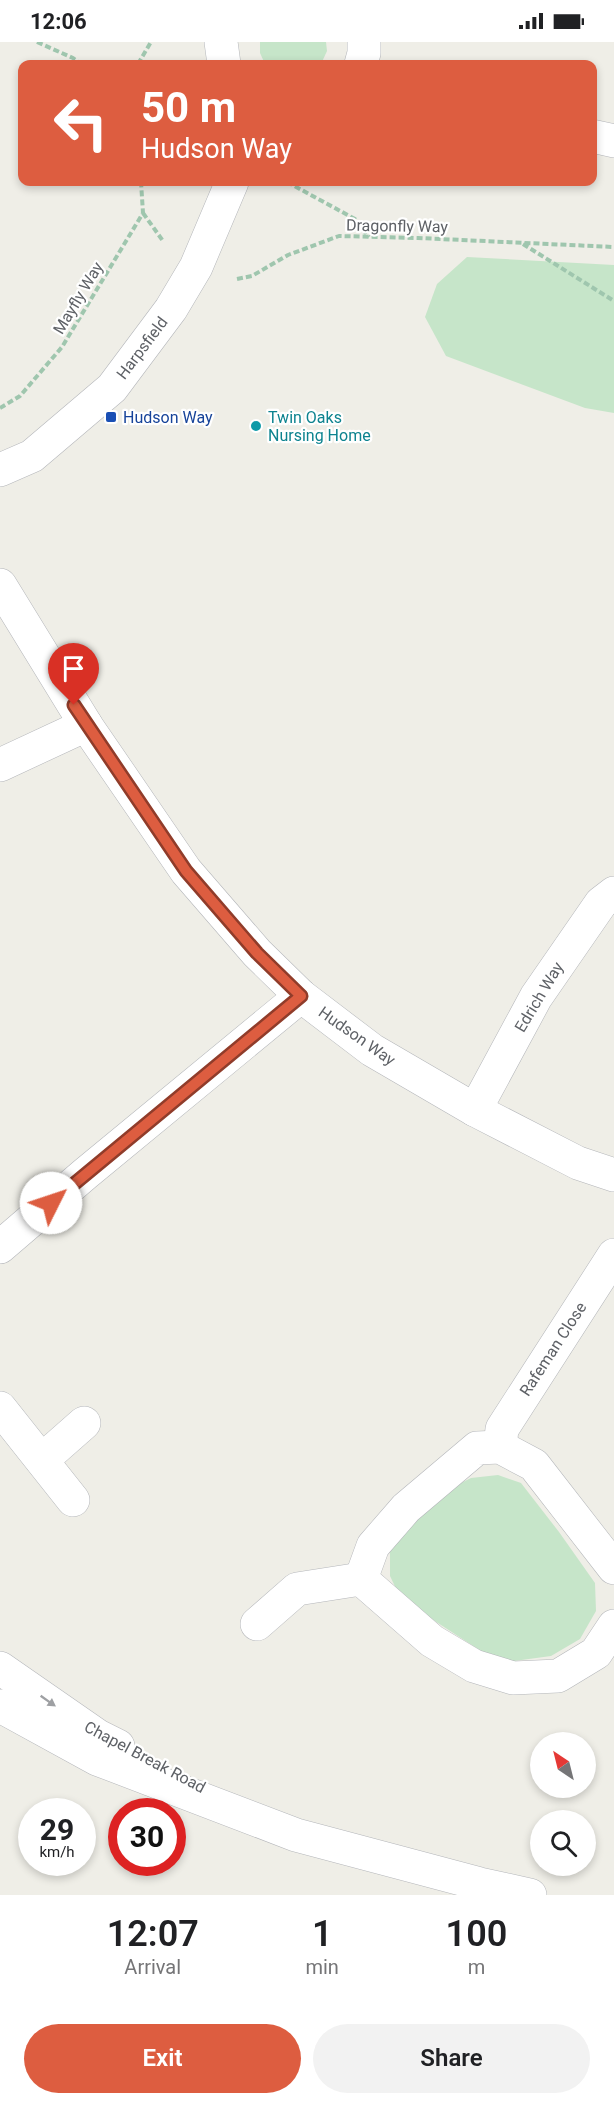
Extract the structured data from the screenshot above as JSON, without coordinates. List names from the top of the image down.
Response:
{
  "streets": {
    "street": [
      "Harpsfield",
      "Edrich Way",
      "Hudson Way",
      "Rafeman Close",
      "Chapel Break Road"
    ],
    "path": ["Dragonfly Way", "Mayfly Way"]
  },
  "crossings": [
    ["Dragonfly Way", "Mayfly Way"],
    ["Dragonfly Way", "Harpsfield"],
    ["Edrich Way", "Hudson Way"]
  ],
  "places": {
    "transit": ["Hudson Way"],
    "other": ["Twin Oaks Nursing Home"]
  },
  "north": "top left",
  "page": {
    "status": "12:06",
    "turn": ["50 m", "Hudson Way"],
    "speed": "29 km/h",
    "limit": "30",
    "eta": [
      "12:07",
      "Arrival",
      "1",
      "min",
      "100",
      "m"
    ],
    "buttons": ["Exit", "Share"]
  }
}
